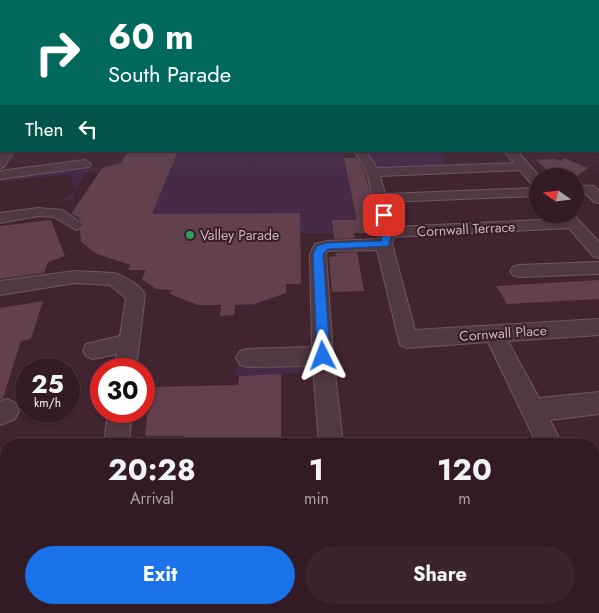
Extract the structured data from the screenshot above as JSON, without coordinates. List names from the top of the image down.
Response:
{
  "streets": {
    "street": ["Cornwall Terrace", "Cornwall Place"]
  },
  "crossings": [
    ["Cornwall Terrace", "Cornwall Place"]
  ],
  "places": ["Valley Parade"],
  "north": "left",
  "page": {
    "turn": ["60 m", "South Parade"],
    "then": "Then",
    "speed": "25 km/h",
    "limit": "30",
    "eta": [
      "20:28",
      "Arrival",
      "1",
      "min",
      "120",
      "m"
    ],
    "buttons": ["Exit", "Share"]
  }
}
